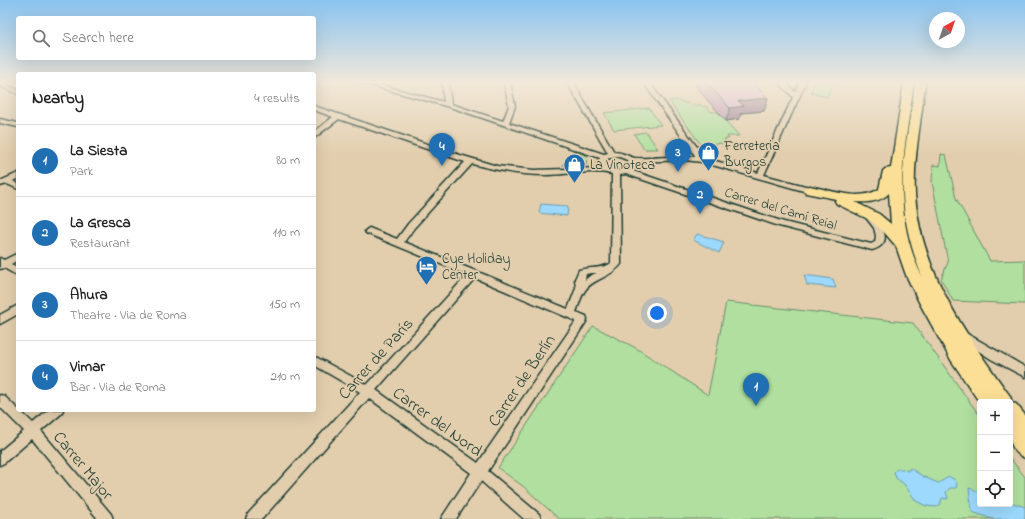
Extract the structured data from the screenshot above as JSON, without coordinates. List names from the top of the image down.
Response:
{
  "streets": {
    "street": [
      "Carrer del Camí Reial",
      "Carrer de París",
      "Carrer de Berlín",
      "Carrer del Nord",
      "Carrer Major"
    ]
  },
  "crossings": [
    ["Carrer de París", "Carrer del Nord"],
    ["Carrer de Berlín", "Carrer del Nord"]
  ],
  "places": {
    "shop": ["Ferreteria Burgos", "La Vinoteca"],
    "hotel": ["Cye Holiday Center"]
  },
  "north": "top right",
  "page": {
    "search": "Search here",
    "heading": ["Nearby", "4 results"],
    "list": [
      {
        "mark": "1",
        "name": "La Siesta",
        "note": "Park",
        "value": "80 m"
      },
      {
        "mark": "2",
        "name": "La Gresca",
        "note": "Restaurant",
        "value": "110 m"
      },
      {
        "mark": "3",
        "name": "Ahura",
        "note": "Theatre · Via de Roma",
        "value": "150 m"
      },
      {
        "mark": "4",
        "name": "Vimar",
        "note": "Bar · Via de Roma",
        "value": "210 m"
      }
    ],
    "pins": [
      "4",
      "3",
      "2",
      "1"
    ],
    "map_buttons": ["+", "−"]
  }
}
